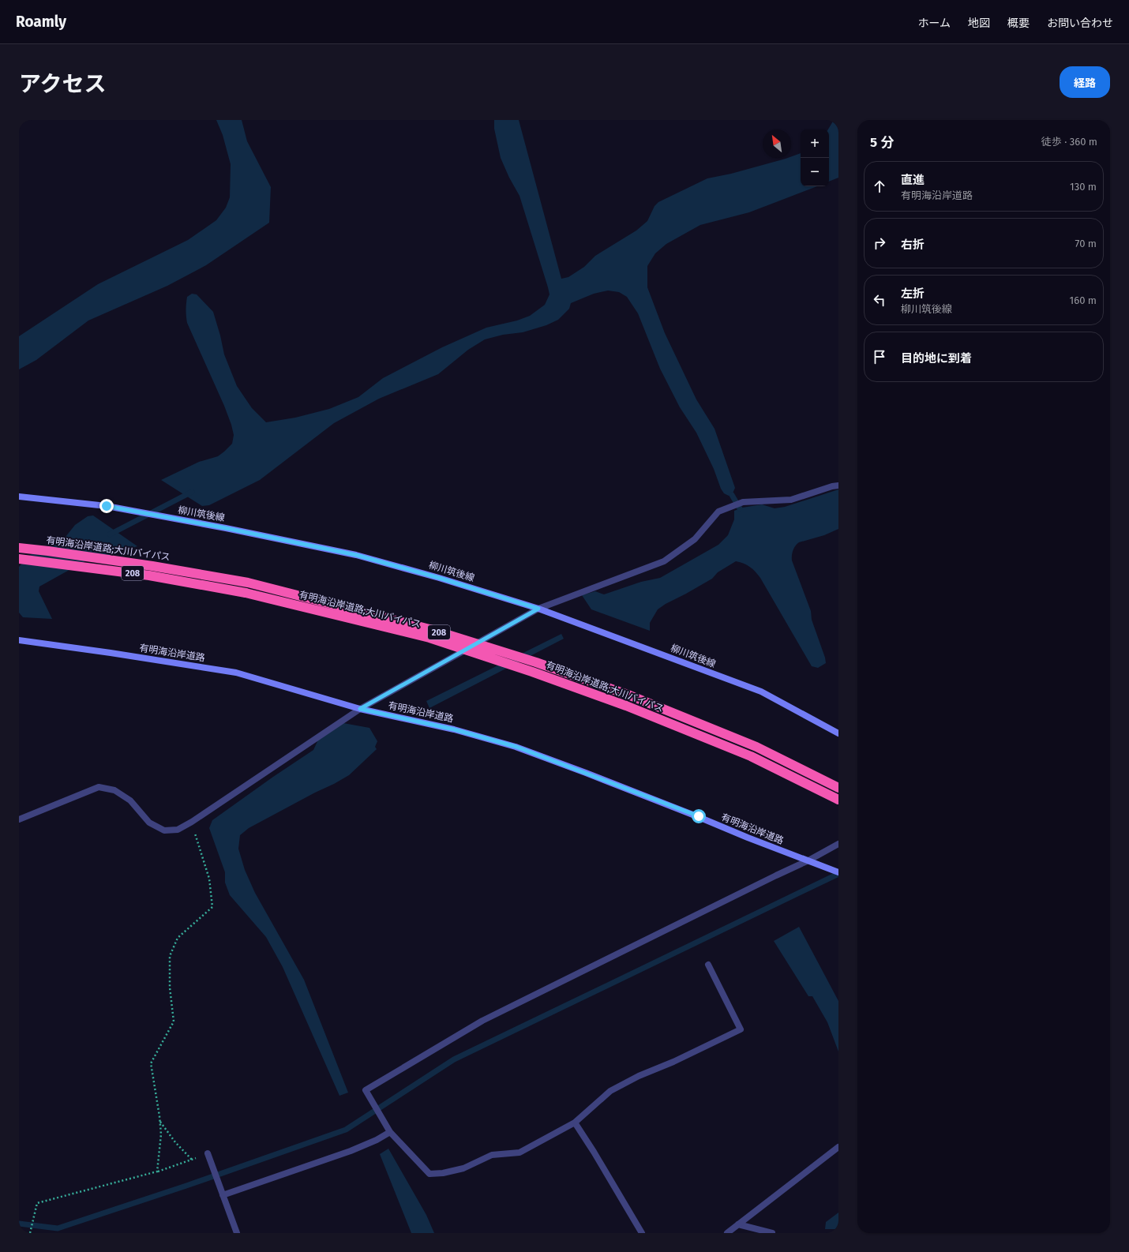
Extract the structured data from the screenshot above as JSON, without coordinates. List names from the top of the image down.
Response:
{
  "streets": {
    "highway": ["有明海沿岸道路;大川バイパス", "208"],
    "main road": ["柳川筑後線", "有明海沿岸道路"]
  },
  "north": "top left",
  "page": {
    "header": "Roamly",
    "nav": [
      "ホーム",
      "地図",
      "概要",
      "お問い合わせ"
    ],
    "title": "アクセス",
    "buttons": "経路",
    "heading": ["5 分", "徒歩 · 360 m"],
    "map_buttons": ["+", "−"],
    "list": [
      ["直進", "有明海沿岸道路", "130 m"],
      ["右折", "70 m"],
      ["左折", "柳川筑後線", "160 m"],
      "目的地に到着"
    ]
  }
}
